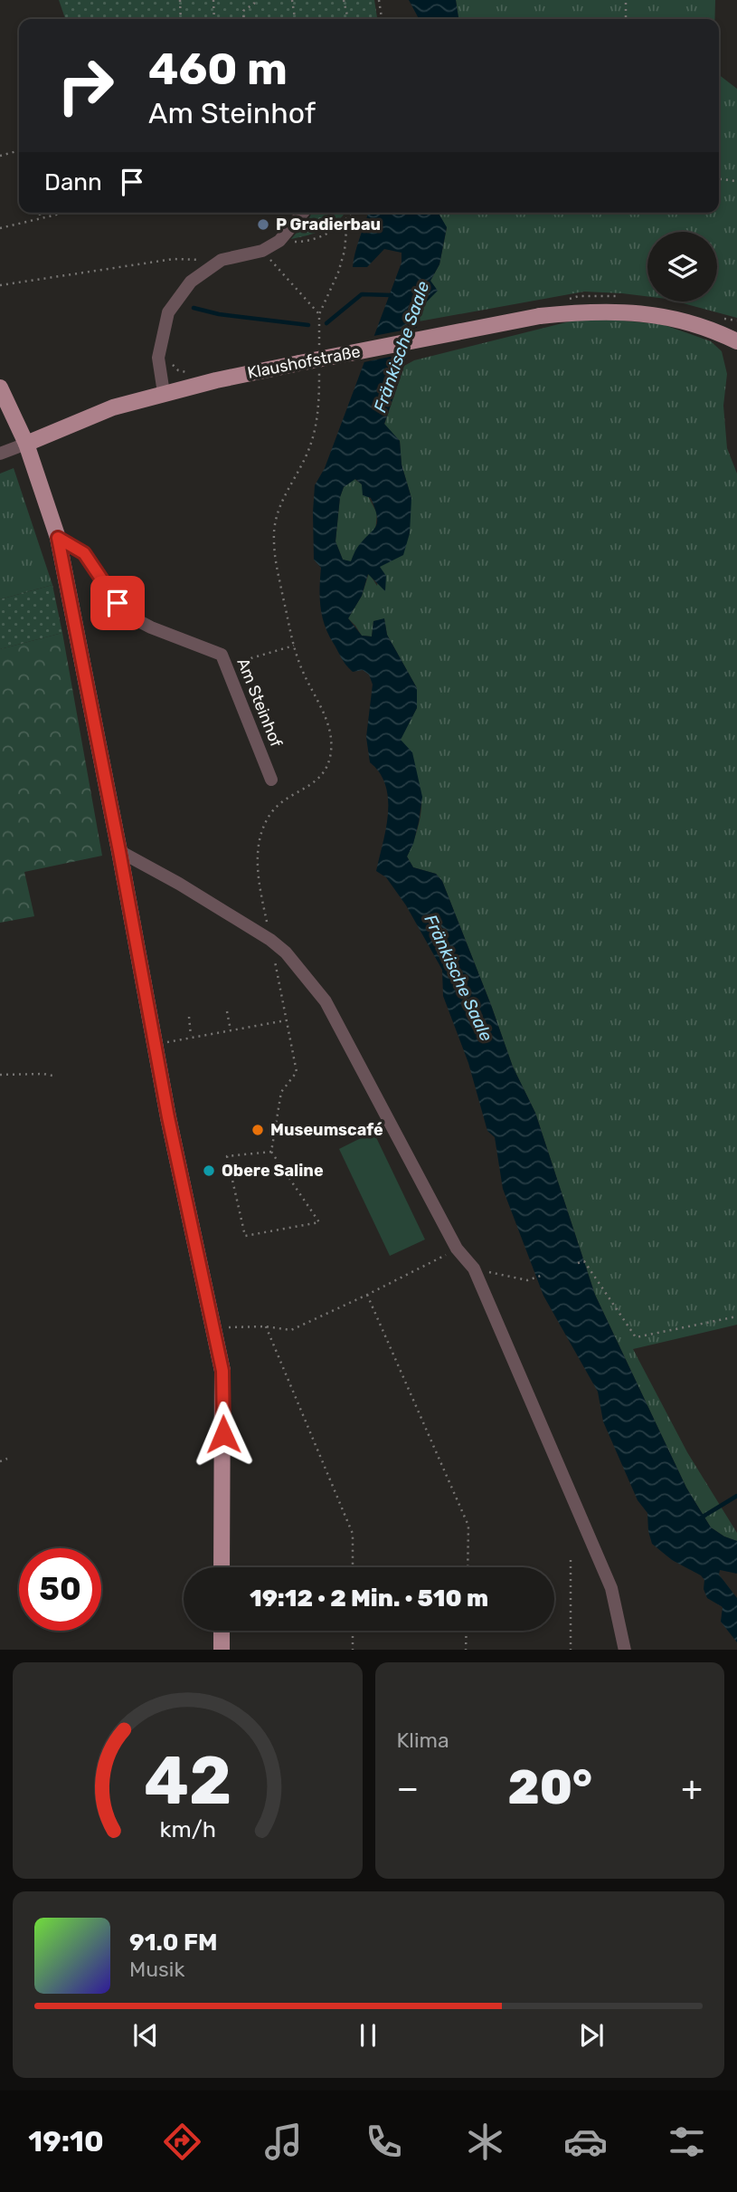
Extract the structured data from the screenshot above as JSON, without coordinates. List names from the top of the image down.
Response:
{
  "streets": {
    "main road": ["Klaushofstraße"],
    "street": ["Am Steinhof"]
  },
  "water": ["Fränkische Saale"],
  "places": ["P Gradierbau", "Museumscafé", "Obere Saline"],
  "page": {
    "turn": ["460 m", "Am Steinhof"],
    "then": "Dann",
    "limit": "50",
    "trip": "19:12 · 2 Min. · 510 m",
    "tile": "Klima",
    "heat": ["−", "20°", "+"],
    "song": ["91.0 FM", "Musik"],
    "tabs": "19:10",
    "gauge": ["42", "km/h"]
  }
}
